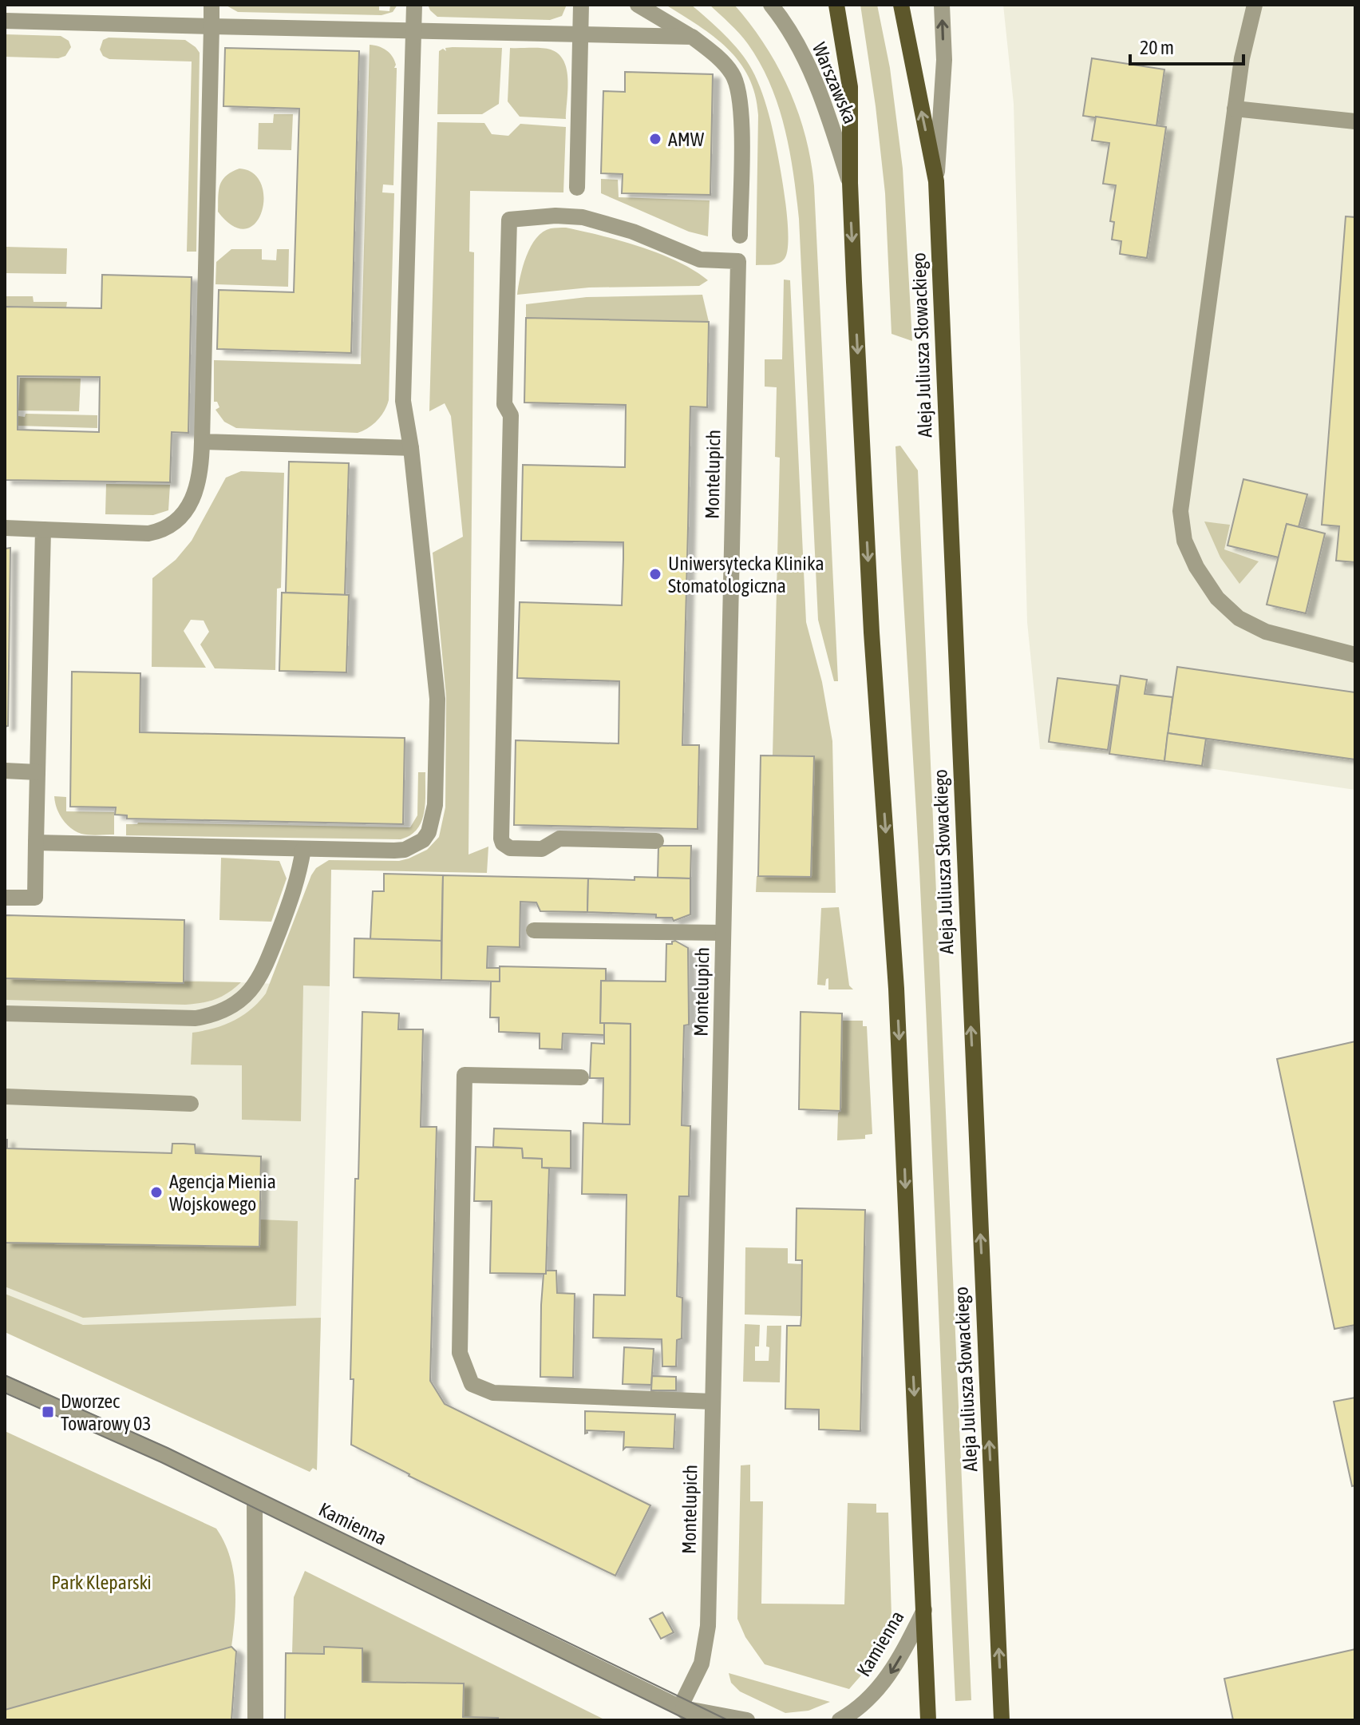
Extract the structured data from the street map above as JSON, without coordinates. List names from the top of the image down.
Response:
{
  "streets": {
    "main road": ["Aleja Juliusza Słowackiego"],
    "street": ["Warszawska", "Montelupich", "Kamienna"]
  },
  "crossings": [
    ["Montelupich", "Kamienna"]
  ],
  "parks": ["Park Kleparski"],
  "places": {
    "other": ["AMW", "Uniwersytecka Klinika Stomatologiczna", "Agencja Mienia Wojskowego"],
    "transit": ["Dworzec Towarowy 03"]
  },
  "scale_bar": "20 m"
}
